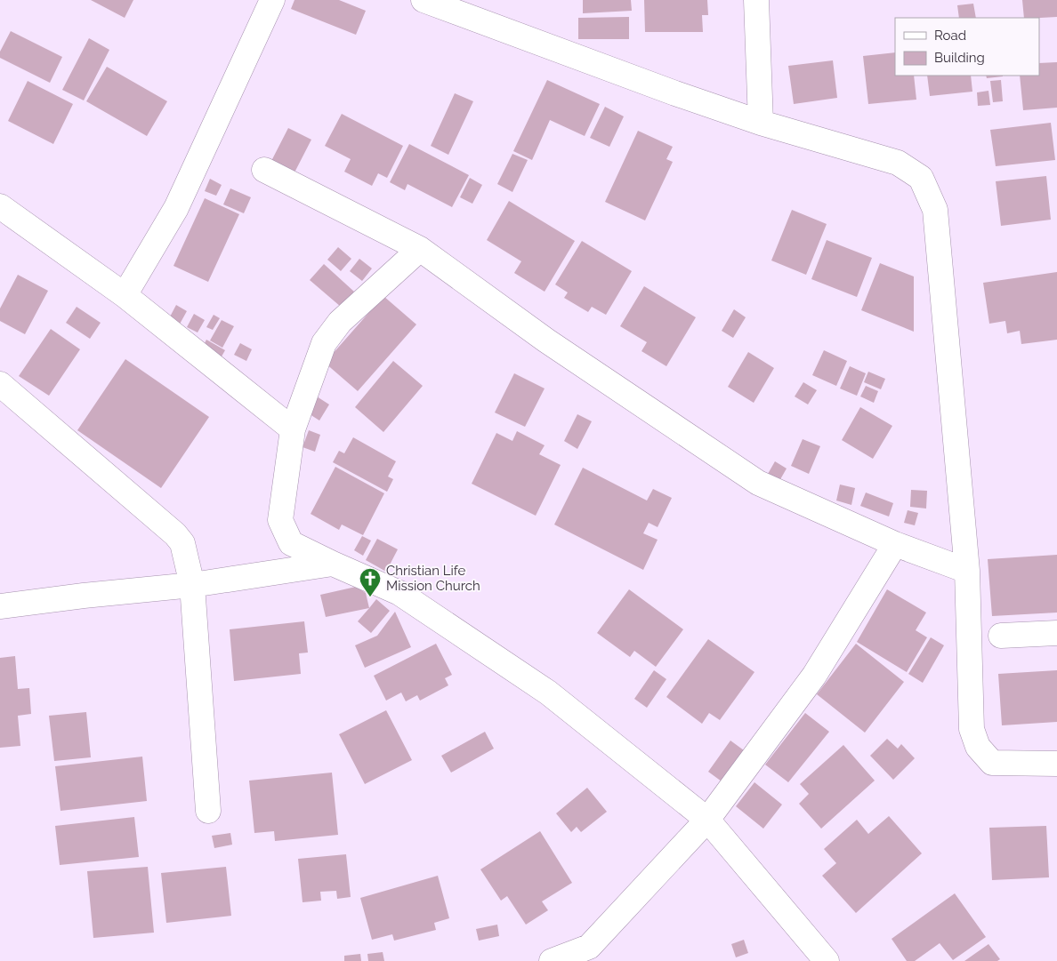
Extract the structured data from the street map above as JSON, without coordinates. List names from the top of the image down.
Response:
{
  "places": {
    "church": ["Christian Life Mission Church"]
  },
  "legend": ["Road", "Building"]
}
